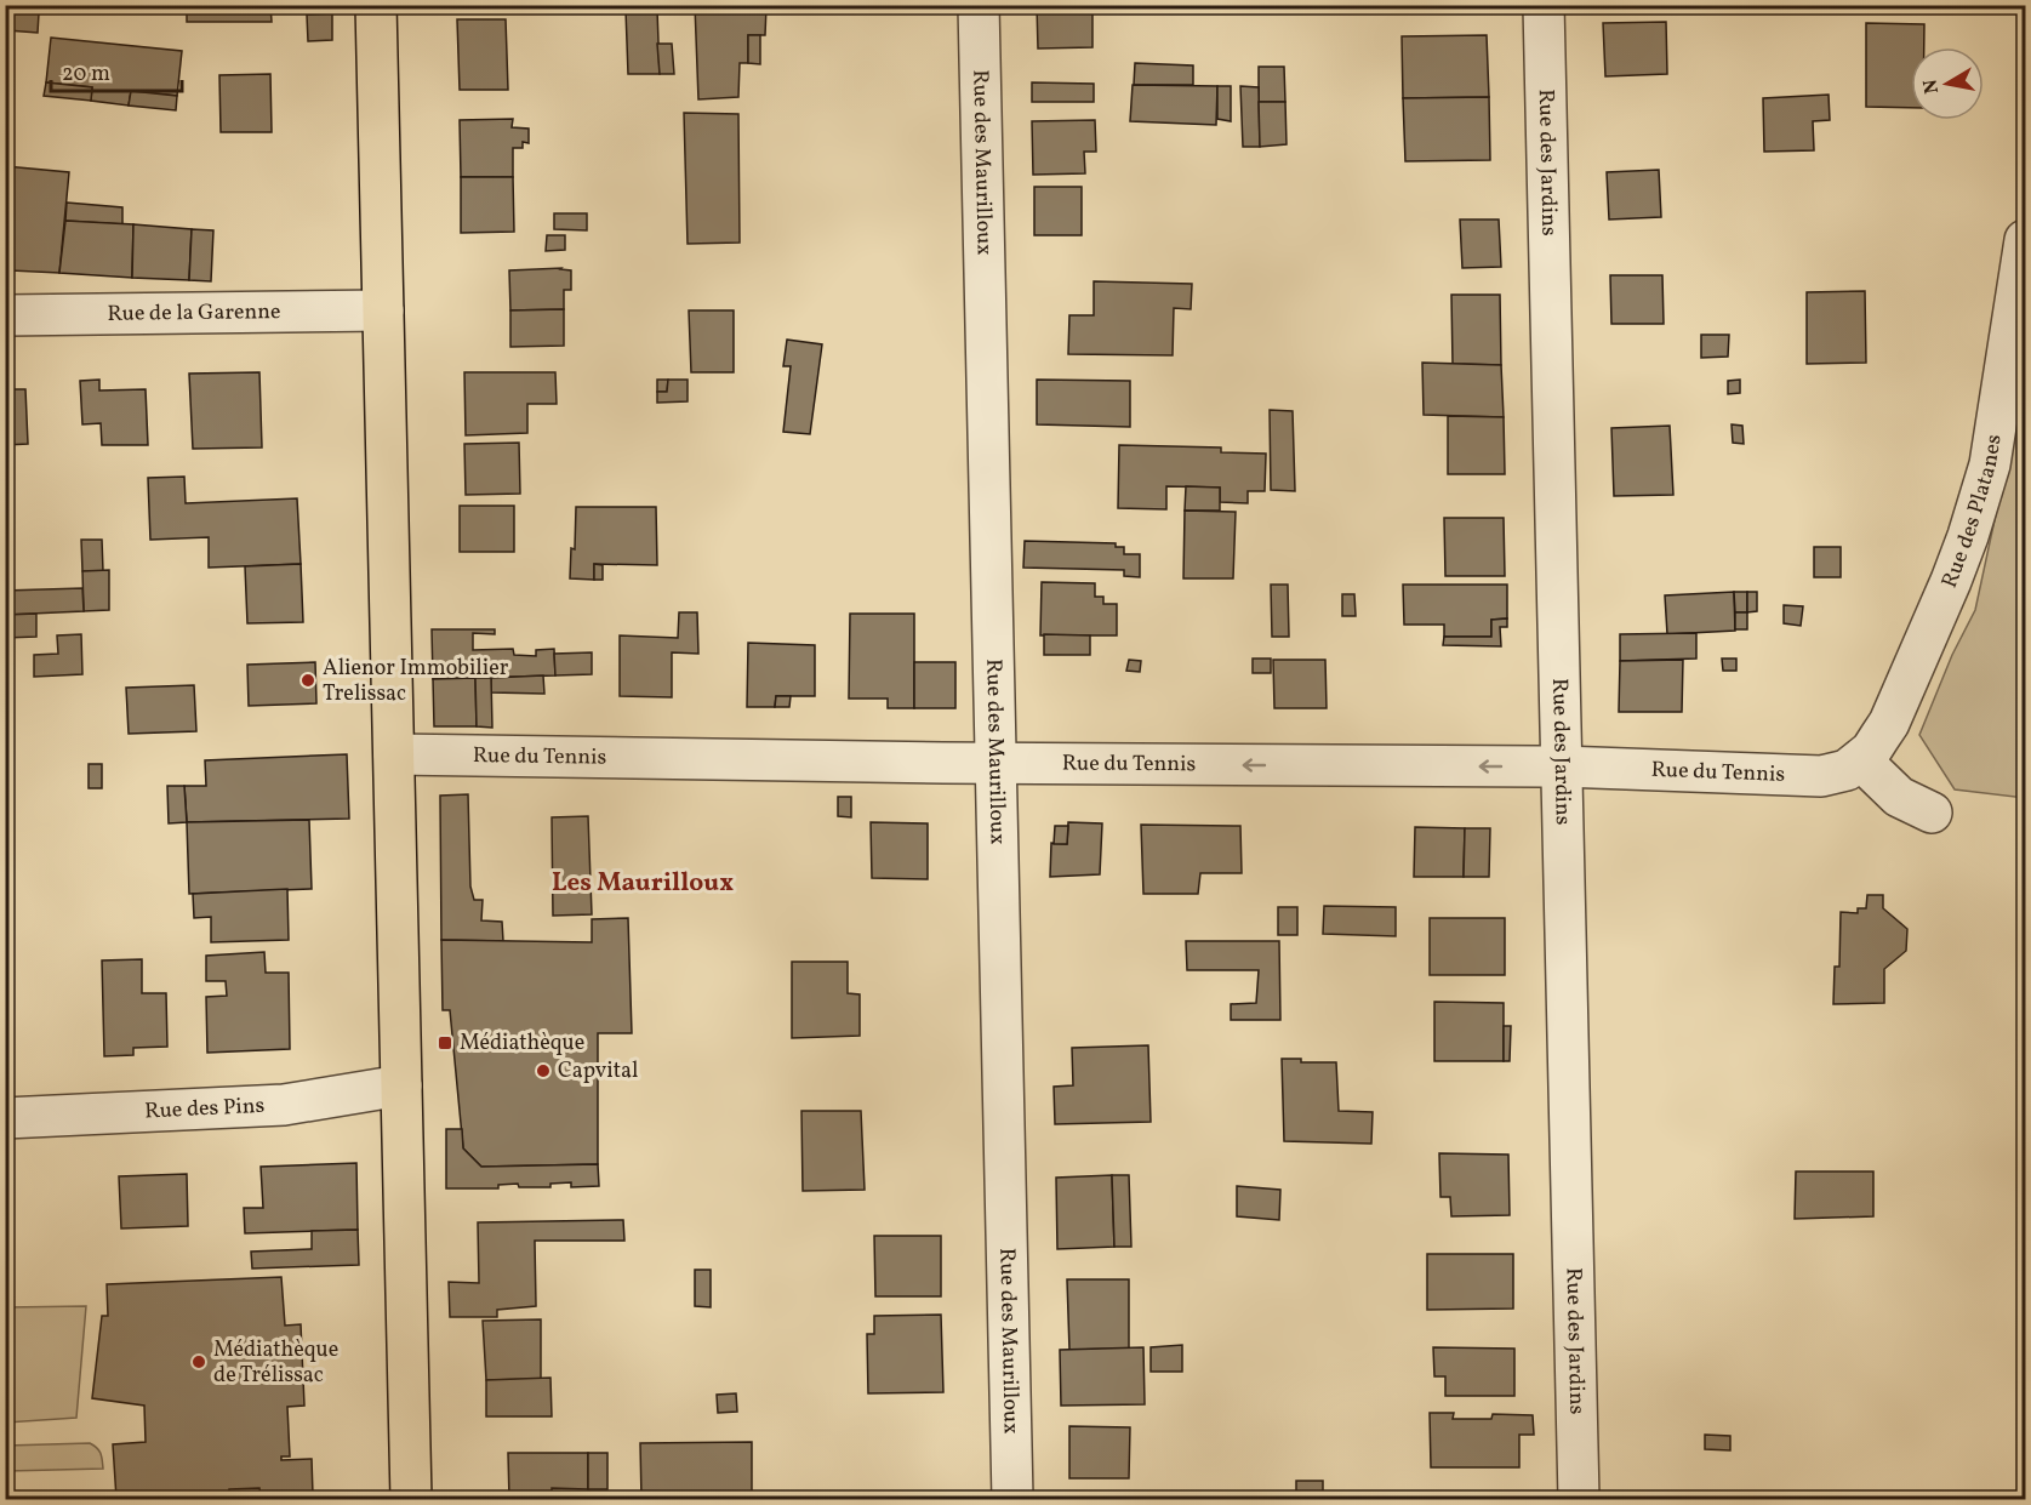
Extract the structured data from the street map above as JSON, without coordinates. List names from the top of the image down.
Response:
{
  "streets": {
    "street": [
      "Rue des Maurilloux",
      "Rue des Jardins",
      "Rue de la Garenne",
      "Rue des Platanes",
      "Rue du Tennis",
      "Rue des Pins"
    ]
  },
  "crossings": [
    ["Rue des Maurilloux", "Rue du Tennis"],
    ["Rue des Jardins", "Rue du Tennis"],
    ["Rue des Platanes", "Rue du Tennis"]
  ],
  "one_way": ["Rue du Tennis"],
  "districts": ["Les Maurilloux"],
  "places": {
    "other": ["Alienor Immobilier Trelissac", "Capvital", "Médiathèque de Trélissac"],
    "transit": ["Médiathèque"]
  },
  "scale_bar": "20 m",
  "north": "left"
}
